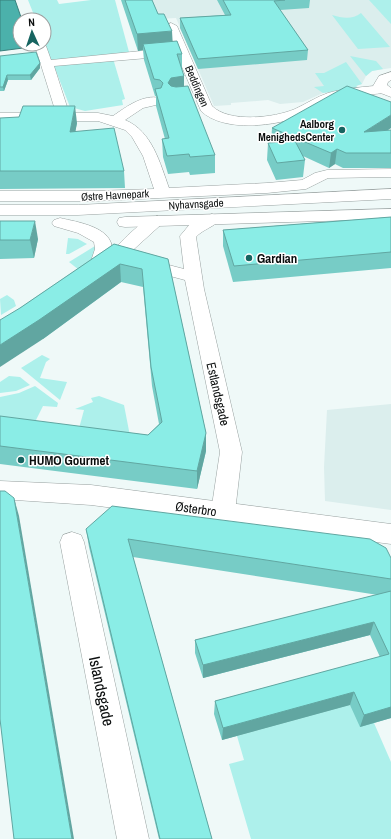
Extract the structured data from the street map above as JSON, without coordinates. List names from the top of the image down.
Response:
{
  "streets": {
    "street": [
      "Beddingen",
      "Østre Havnepark",
      "Nyhavnsgade",
      "Estlandsgade",
      "Østerbro",
      "Islandsgade"
    ]
  },
  "crossings": [
    ["Nyhavnsgade", "Estlandsgade"],
    ["Estlandsgade", "Østerbro"]
  ],
  "places": ["Aalborg MenighedsCenter", "Gardian", "HUMO Gourmet"],
  "north": "top"
}
